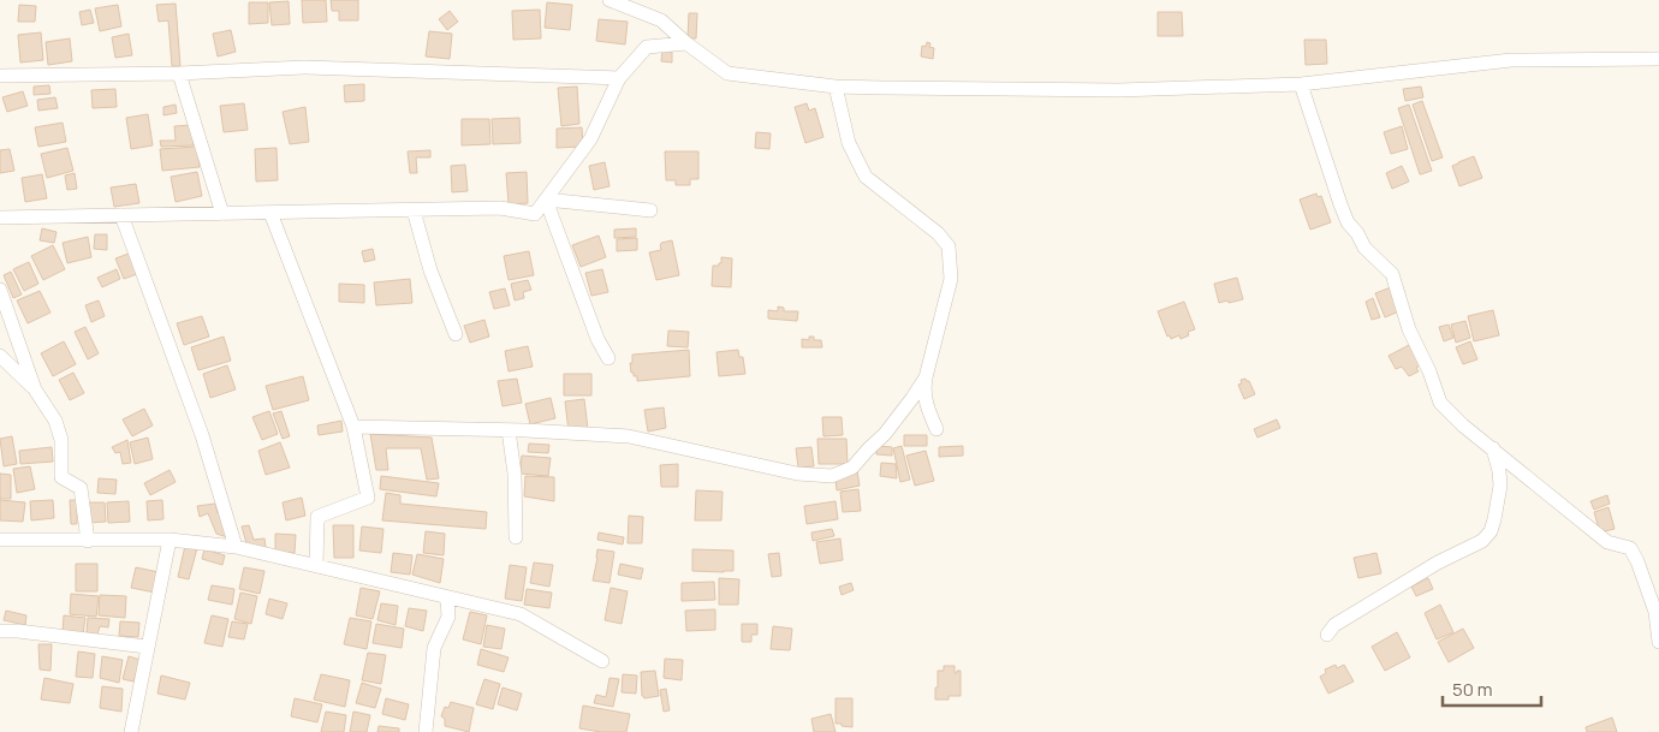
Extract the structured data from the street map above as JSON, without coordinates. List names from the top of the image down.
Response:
{
  "scale_bar": "50 m"
}
